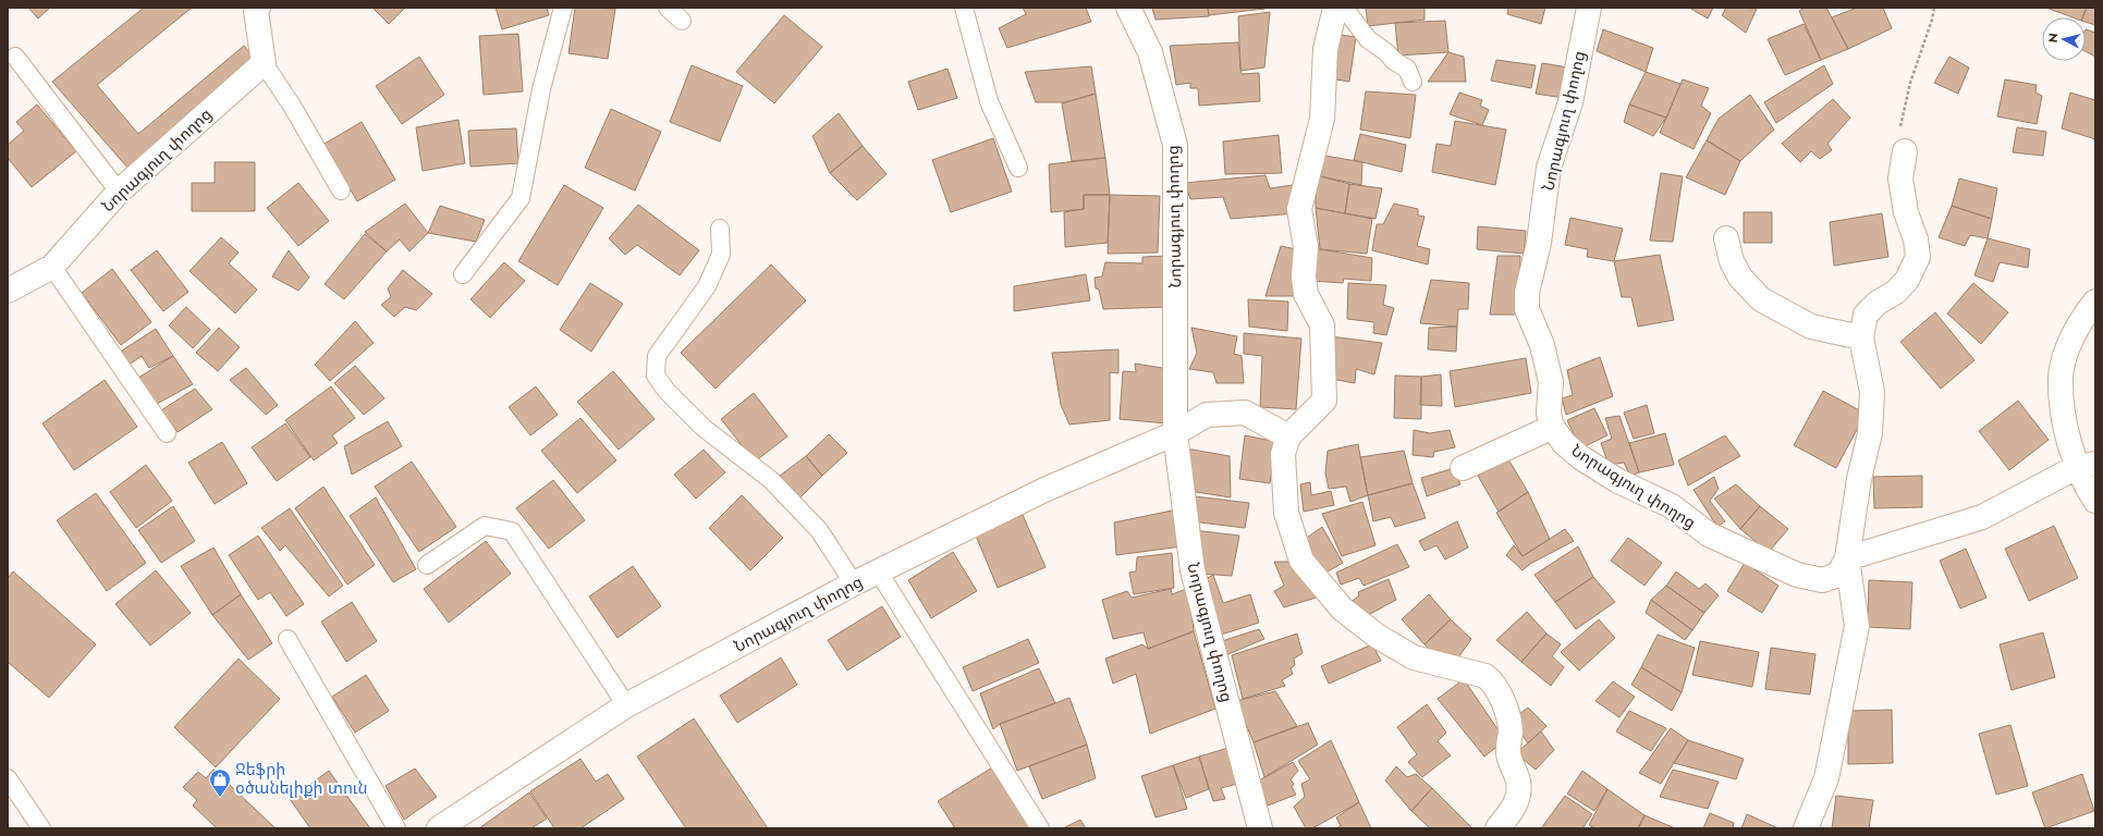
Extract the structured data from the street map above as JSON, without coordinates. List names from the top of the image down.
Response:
{
  "streets": {
    "street": ["Նորագյուղ փողոց"]
  },
  "places": {
    "shop": ["Ջեֆրի օծանելիքի տուն"]
  },
  "north": "left"
}
